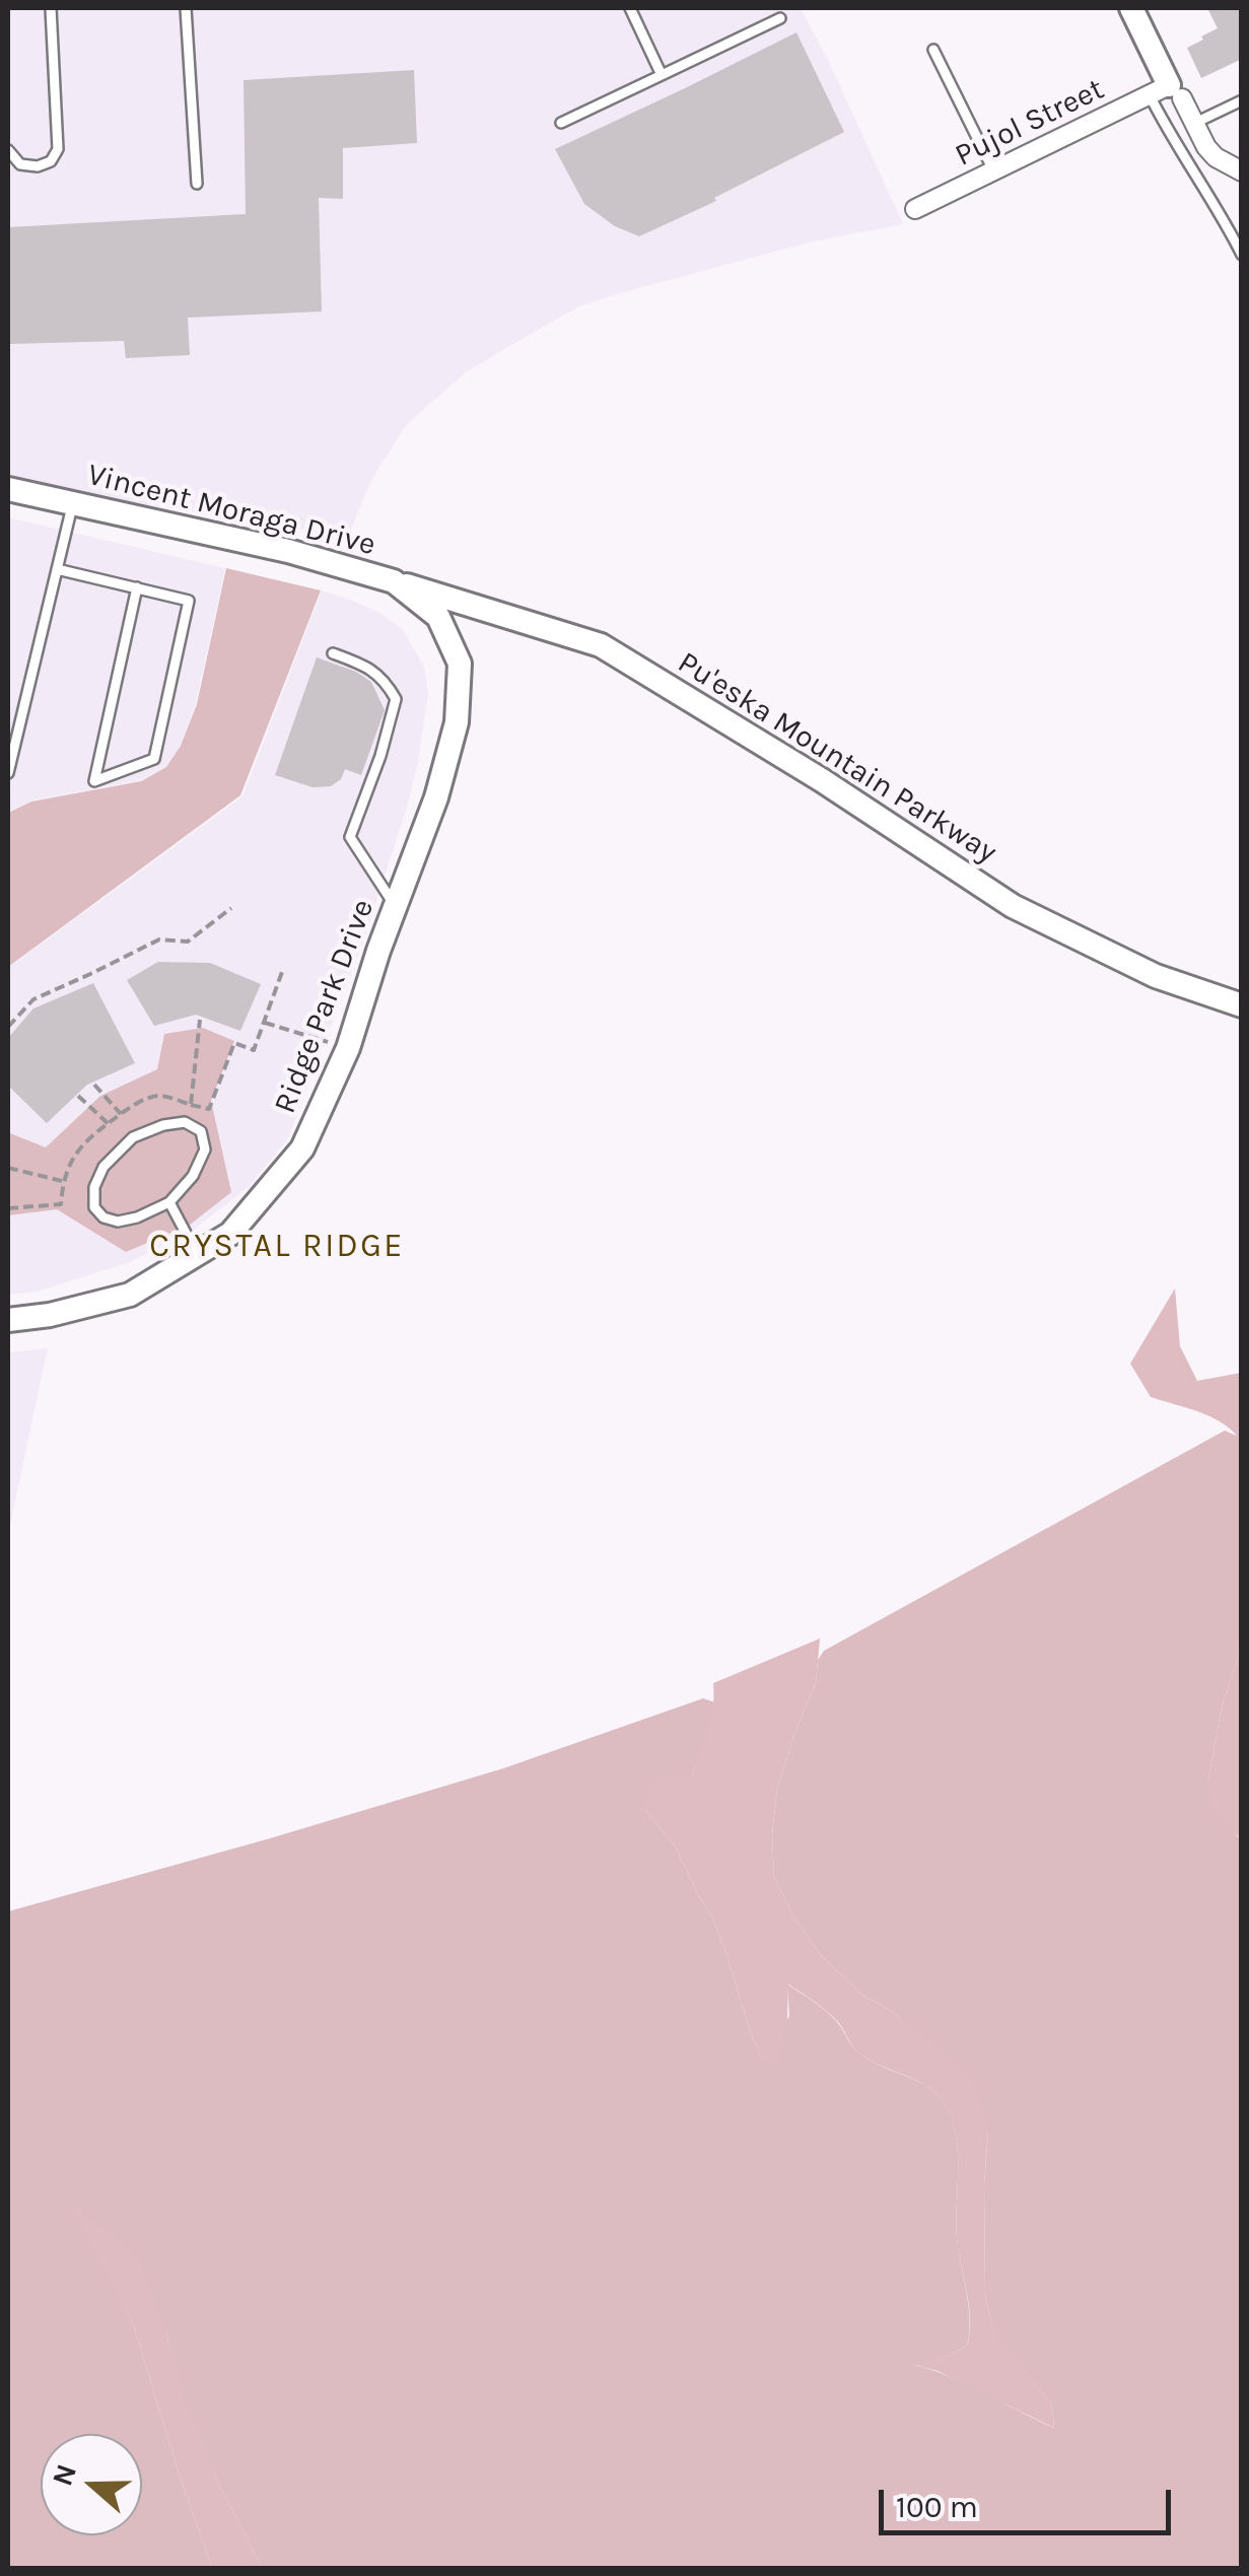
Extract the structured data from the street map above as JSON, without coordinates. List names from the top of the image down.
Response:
{
  "streets": {
    "street": [
      "Pujol Street",
      "Vincent Moraga Drive",
      "Pu'eska Mountain Parkway",
      "Ridge Park Drive"
    ]
  },
  "crossings": [
    ["Vincent Moraga Drive", "Pu'eska Mountain Parkway"],
    ["Vincent Moraga Drive", "Ridge Park Drive"]
  ],
  "districts": ["CRYSTAL RIDGE"],
  "scale_bar": "100 m",
  "north": "left"
}
